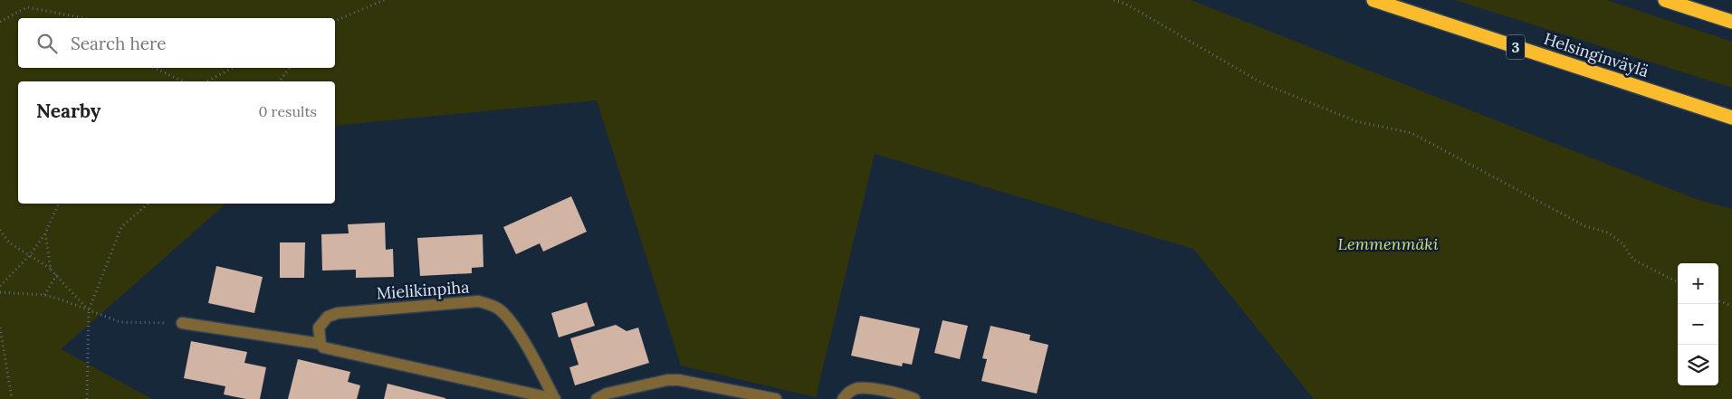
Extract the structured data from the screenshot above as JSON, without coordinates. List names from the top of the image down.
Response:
{
  "streets": {
    "highway": ["3", "Helsinginväylä"],
    "street": ["Mielikinpiha"]
  },
  "parks": ["Lemmenmäki"],
  "page": {
    "search": "Search here",
    "heading": ["Nearby", "0 results"],
    "map_buttons": ["+", "−"]
  }
}
